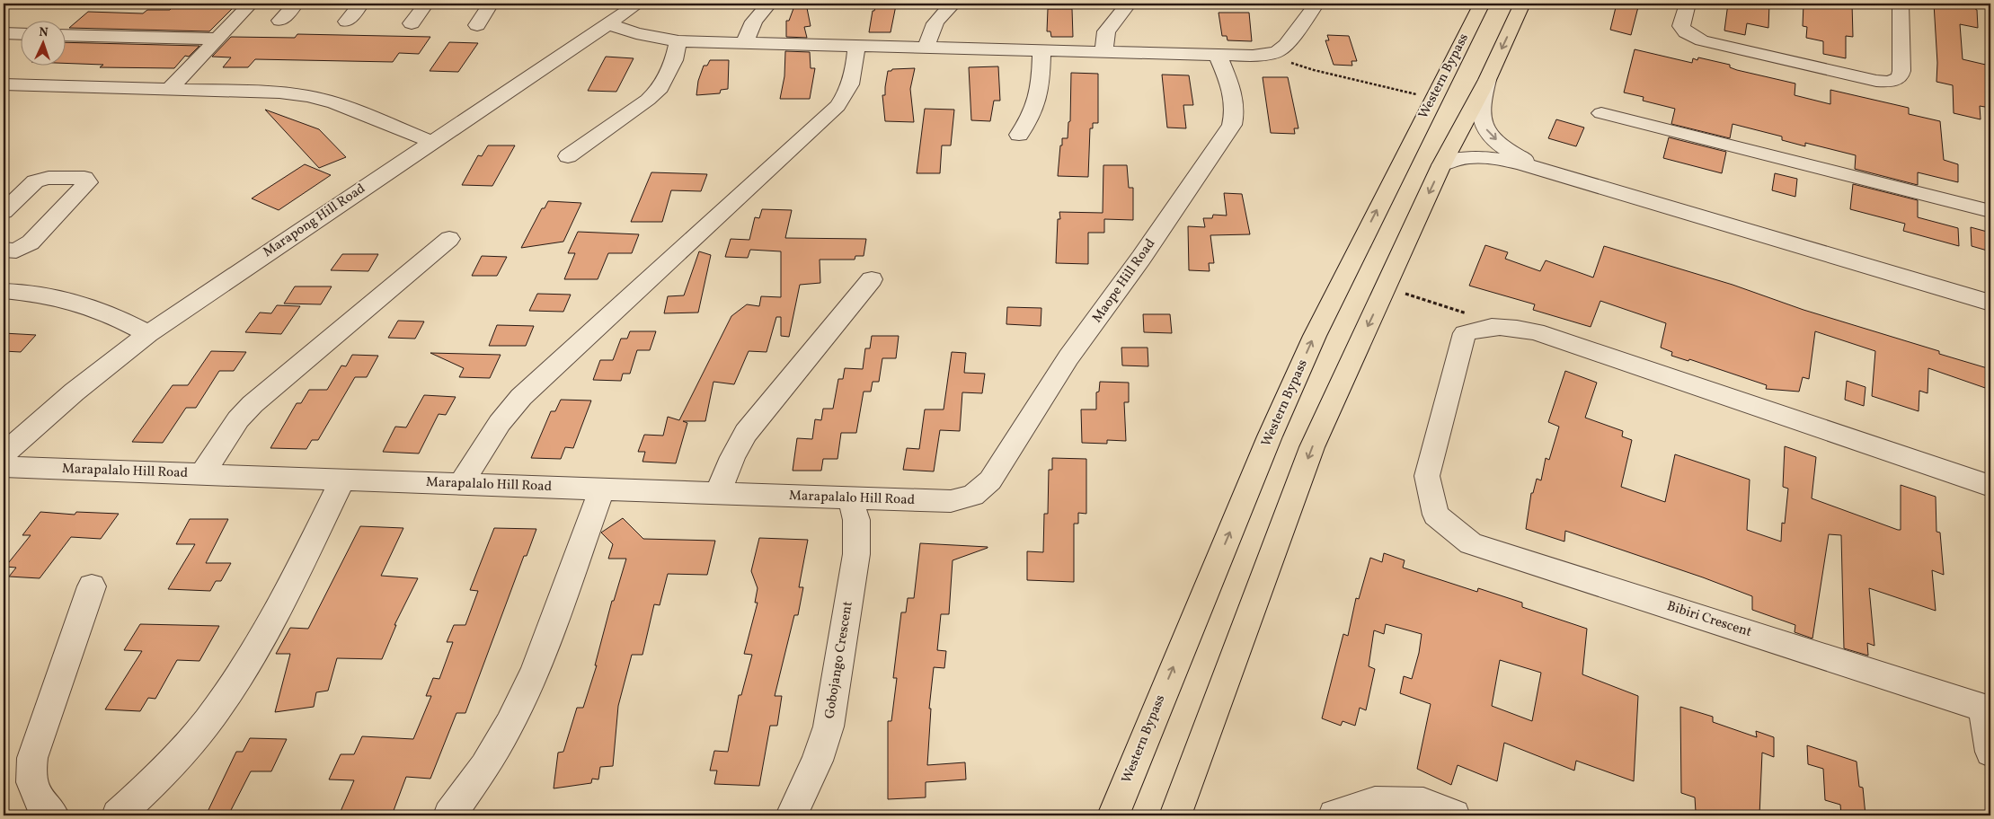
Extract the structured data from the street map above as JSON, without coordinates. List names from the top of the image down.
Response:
{
  "streets": {
    "highway": ["Western Bypass"],
    "street": [
      "Marapong Hill Road",
      "Maope Hill Road",
      "Marapalalo Hill Road",
      "Bibiri Crescent",
      "Gobojango Crescent"
    ]
  },
  "crossings": [
    ["Maope Hill Road", "Marapalalo Hill Road"],
    ["Marapalalo Hill Road", "Gobojango Crescent"]
  ],
  "north": "top"
}
